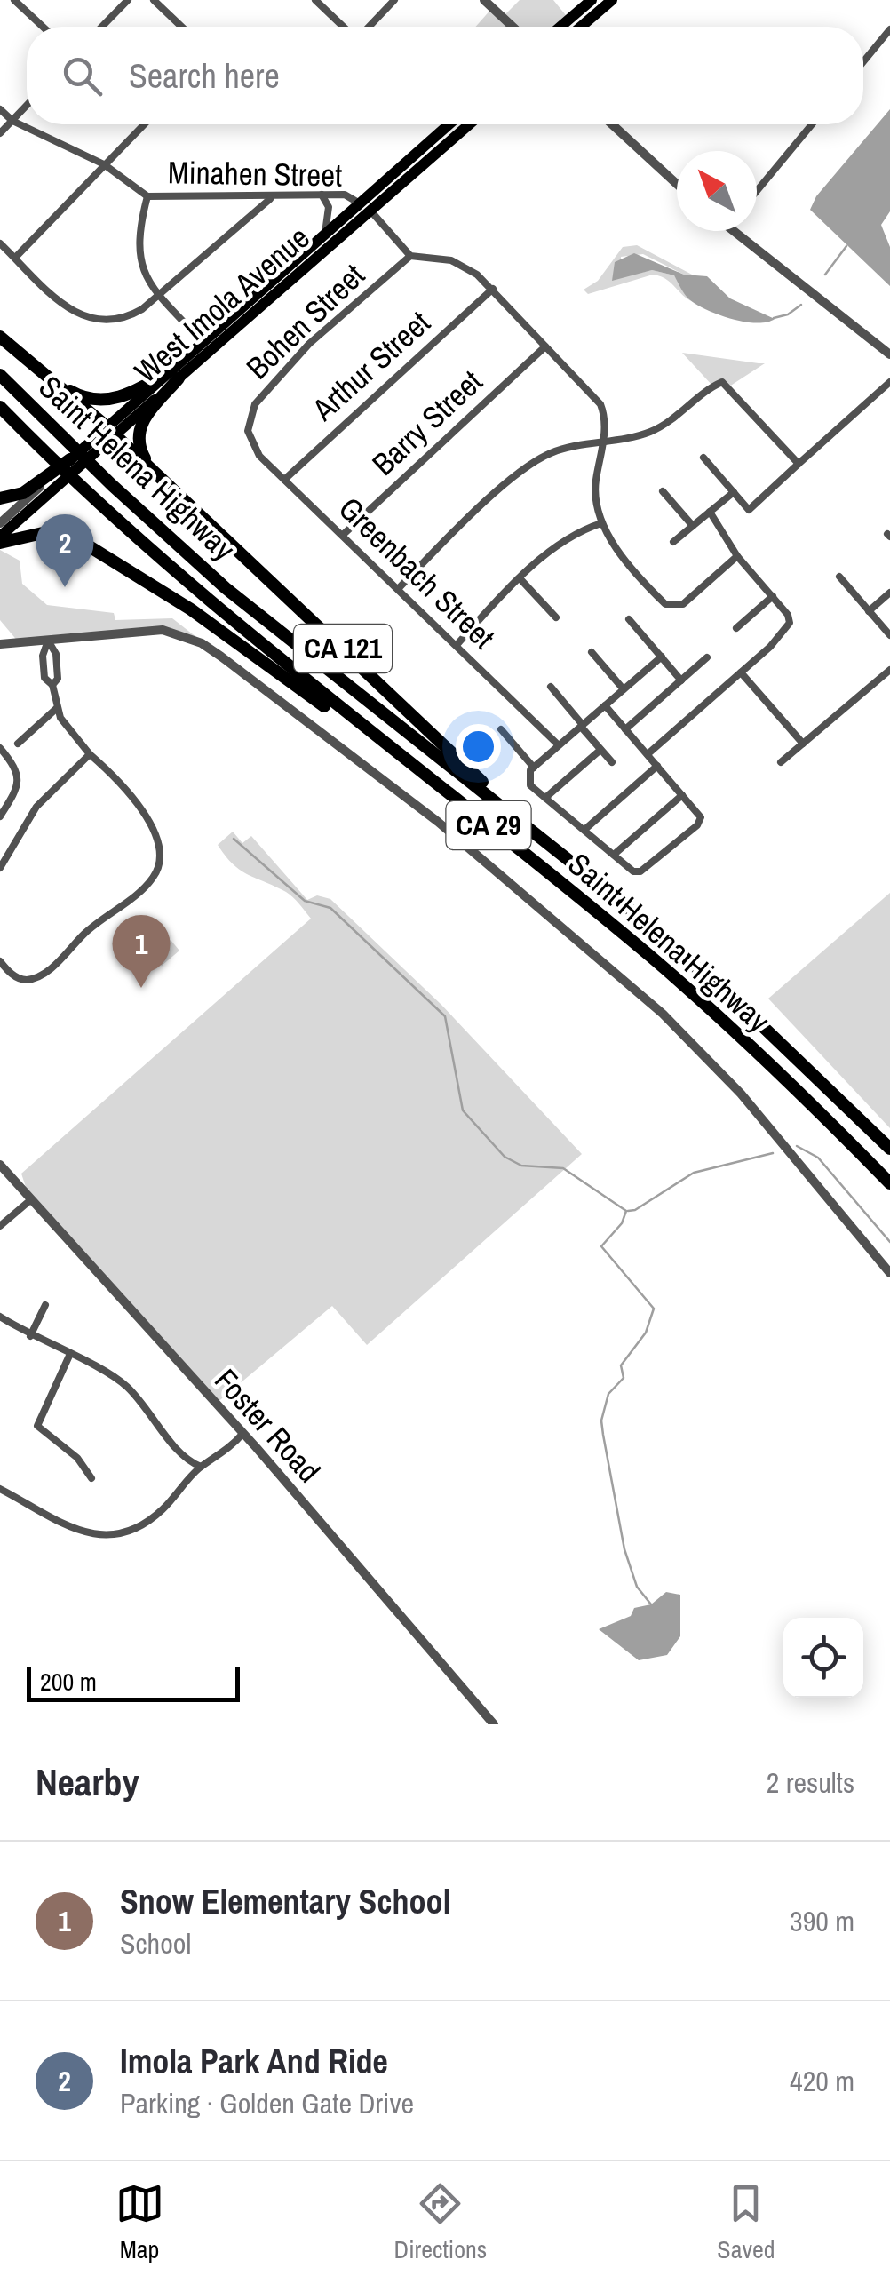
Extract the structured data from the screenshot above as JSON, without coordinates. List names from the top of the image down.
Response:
{
  "streets": {
    "highway": ["Saint Helena Highway", "CA 121", "CA 29"],
    "main road": ["West Imola Avenue"],
    "street": [
      "Minahen Street",
      "Bohen Street",
      "Arthur Street",
      "Barry Street",
      "Greenbach Street",
      "Foster Road"
    ]
  },
  "crossings": [
    ["Minahen Street", "West Imola Avenue"],
    ["Minahen Street", "Bohen Street"],
    ["West Imola Avenue", "Saint Helena Highway"],
    ["West Imola Avenue", "CA 121"],
    ["Bohen Street", "Greenbach Street"],
    ["Arthur Street", "Greenbach Street"],
    ["Barry Street", "Greenbach Street"],
    ["Saint Helena Highway", "CA 121"]
  ],
  "scale_bar": "200 m",
  "north": "top left",
  "page": {
    "search": "Search here",
    "pins": ["2", "1"],
    "scale": "200 m",
    "heading": ["Nearby", "2 results"],
    "list": [
      {
        "mark": "1",
        "name": "Snow Elementary School",
        "note": "School",
        "value": "390 m"
      },
      {
        "mark": "2",
        "name": "Imola Park And Ride",
        "note": "Parking · Golden Gate Drive",
        "value": "420 m"
      }
    ],
    "nav": ["Map", "Directions", "Saved"]
  }
}
